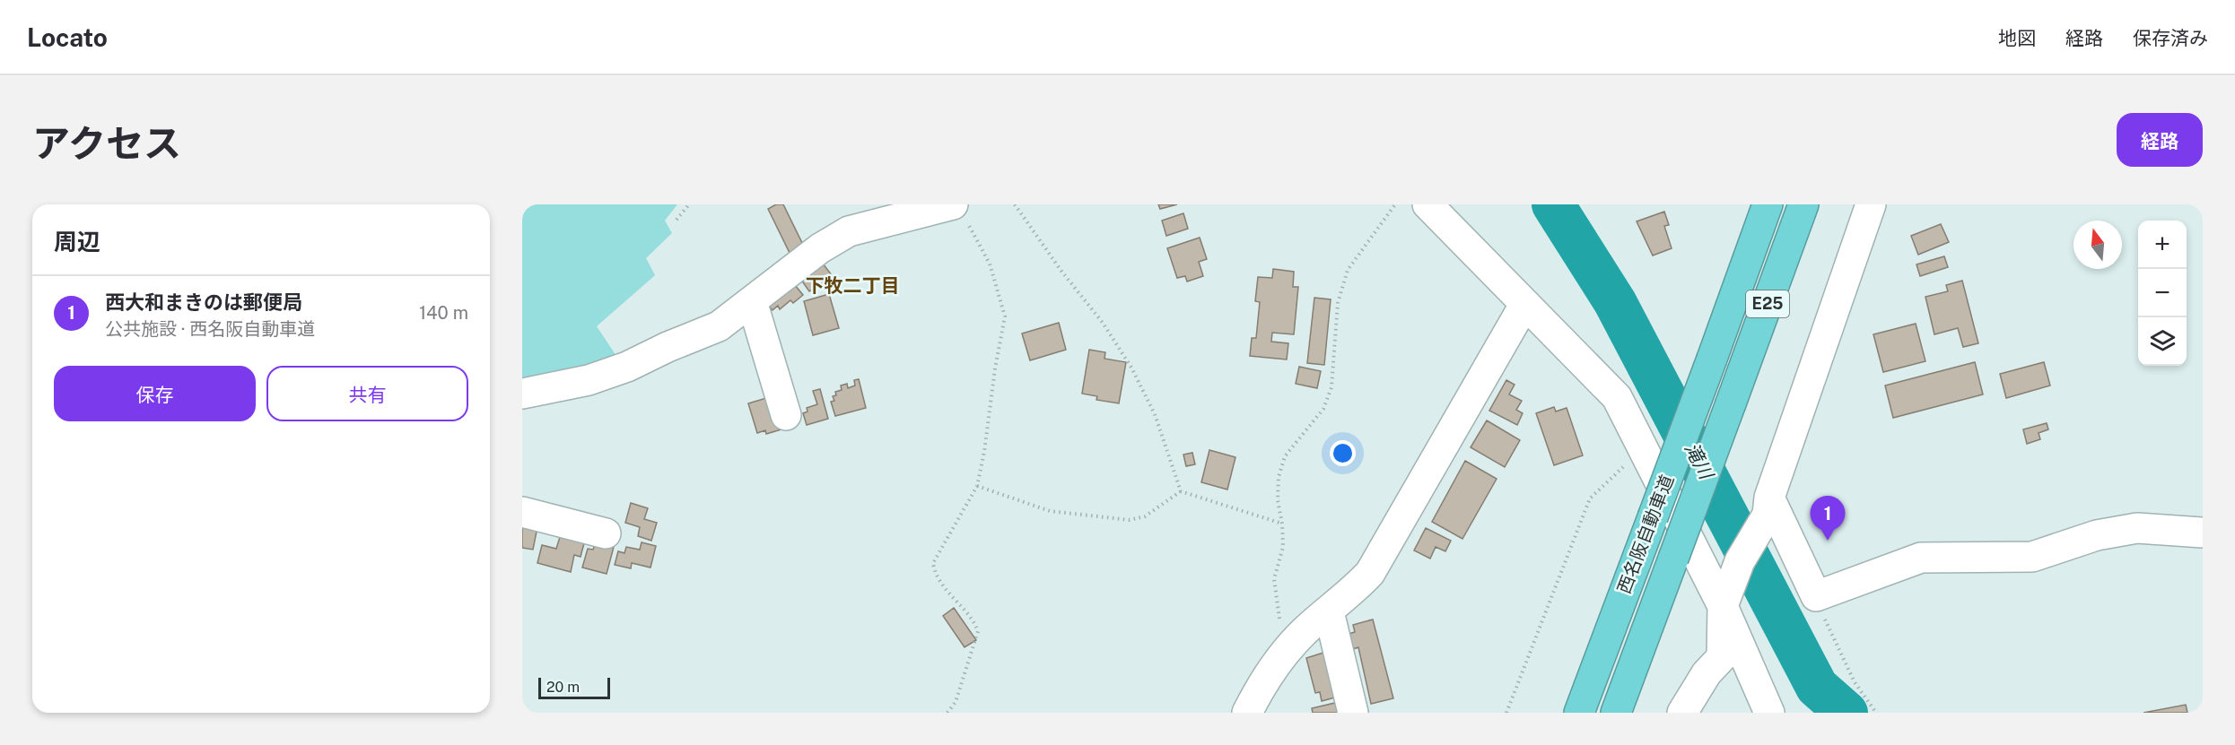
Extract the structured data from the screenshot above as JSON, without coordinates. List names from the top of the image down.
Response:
{
  "streets": {
    "highway": ["E25", "西名阪自動車道"]
  },
  "districts": ["下牧二丁目"],
  "water": ["滝川"],
  "scale_bar": "20 m",
  "north": "top",
  "page": {
    "header": "Locato",
    "nav": ["地図", "経路", "保存済み"],
    "title": "アクセス",
    "buttons": [
      "経路",
      ["保存", "共有"]
    ],
    "heading": "周辺",
    "map_buttons": ["+", "−"],
    "list": [
      {
        "mark": "1",
        "name": "西大和まきのは郵便局",
        "note": "公共施設 · 西名阪自動車道",
        "value": "140 m"
      }
    ],
    "pins": "1",
    "scale": "20 m"
  }
}
